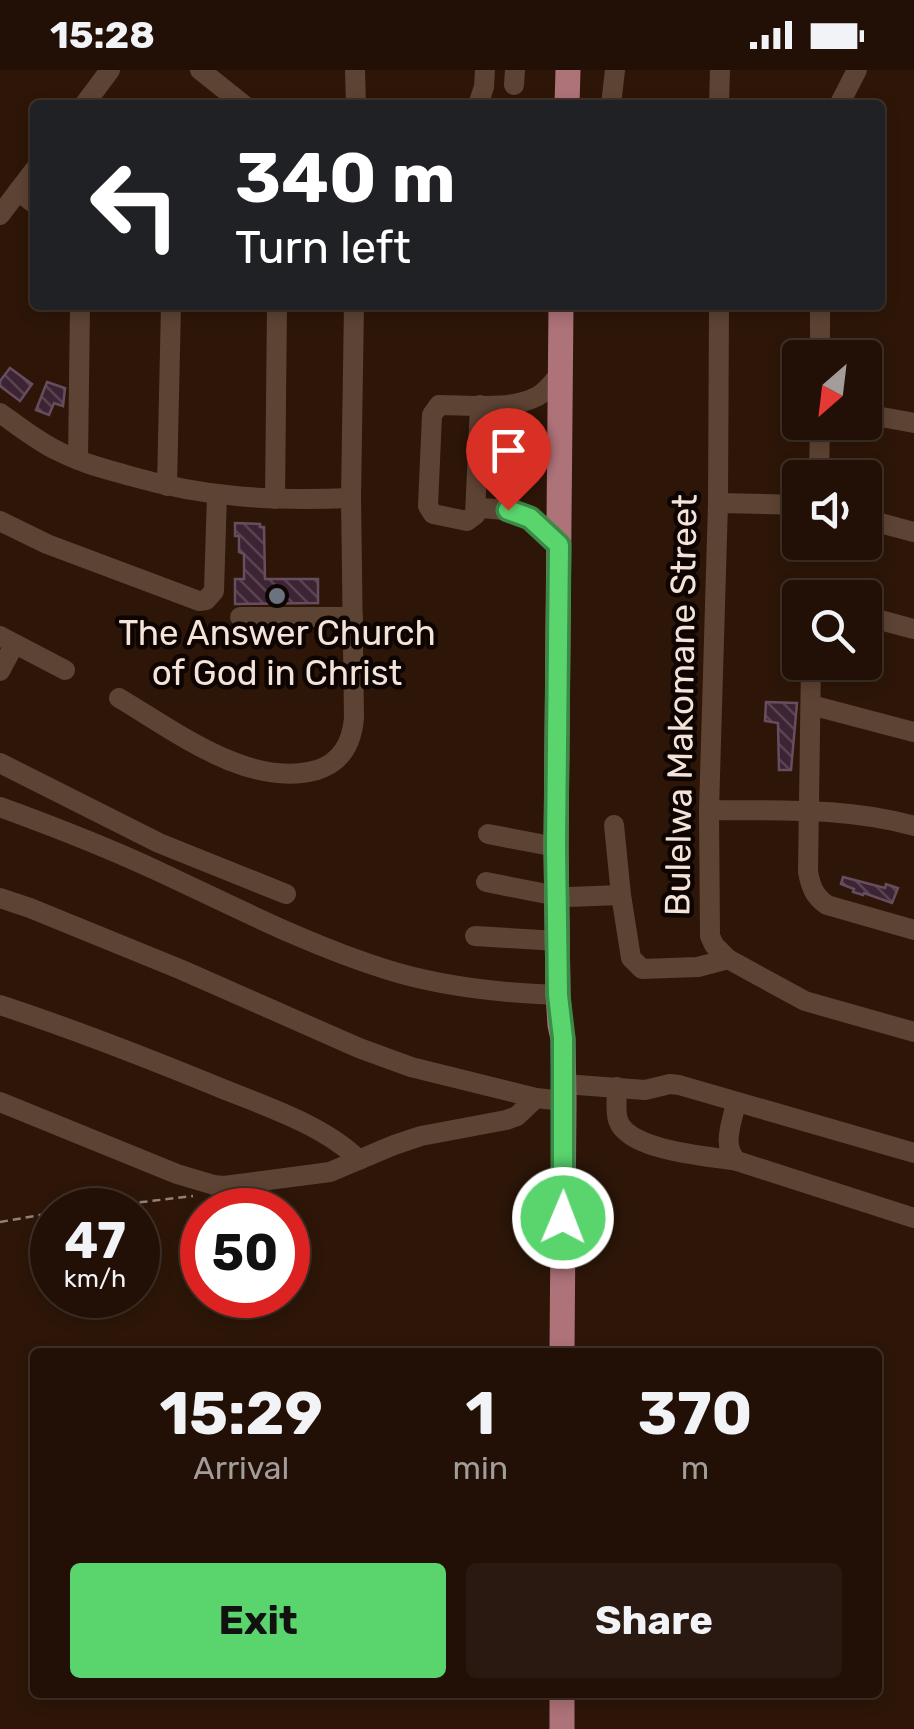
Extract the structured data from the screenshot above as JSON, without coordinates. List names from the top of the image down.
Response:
{
  "streets": {
    "street": ["Bulelwa Makomane Street"]
  },
  "places": ["The Answer Church of God in Christ"],
  "north": "bottom left",
  "page": {
    "status": "15:28",
    "turn": ["340 m", "Turn left"],
    "speed": "47 km/h",
    "limit": "50",
    "eta": [
      "15:29",
      "Arrival",
      "1",
      "min",
      "370",
      "m"
    ],
    "buttons": ["Exit", "Share"]
  }
}
